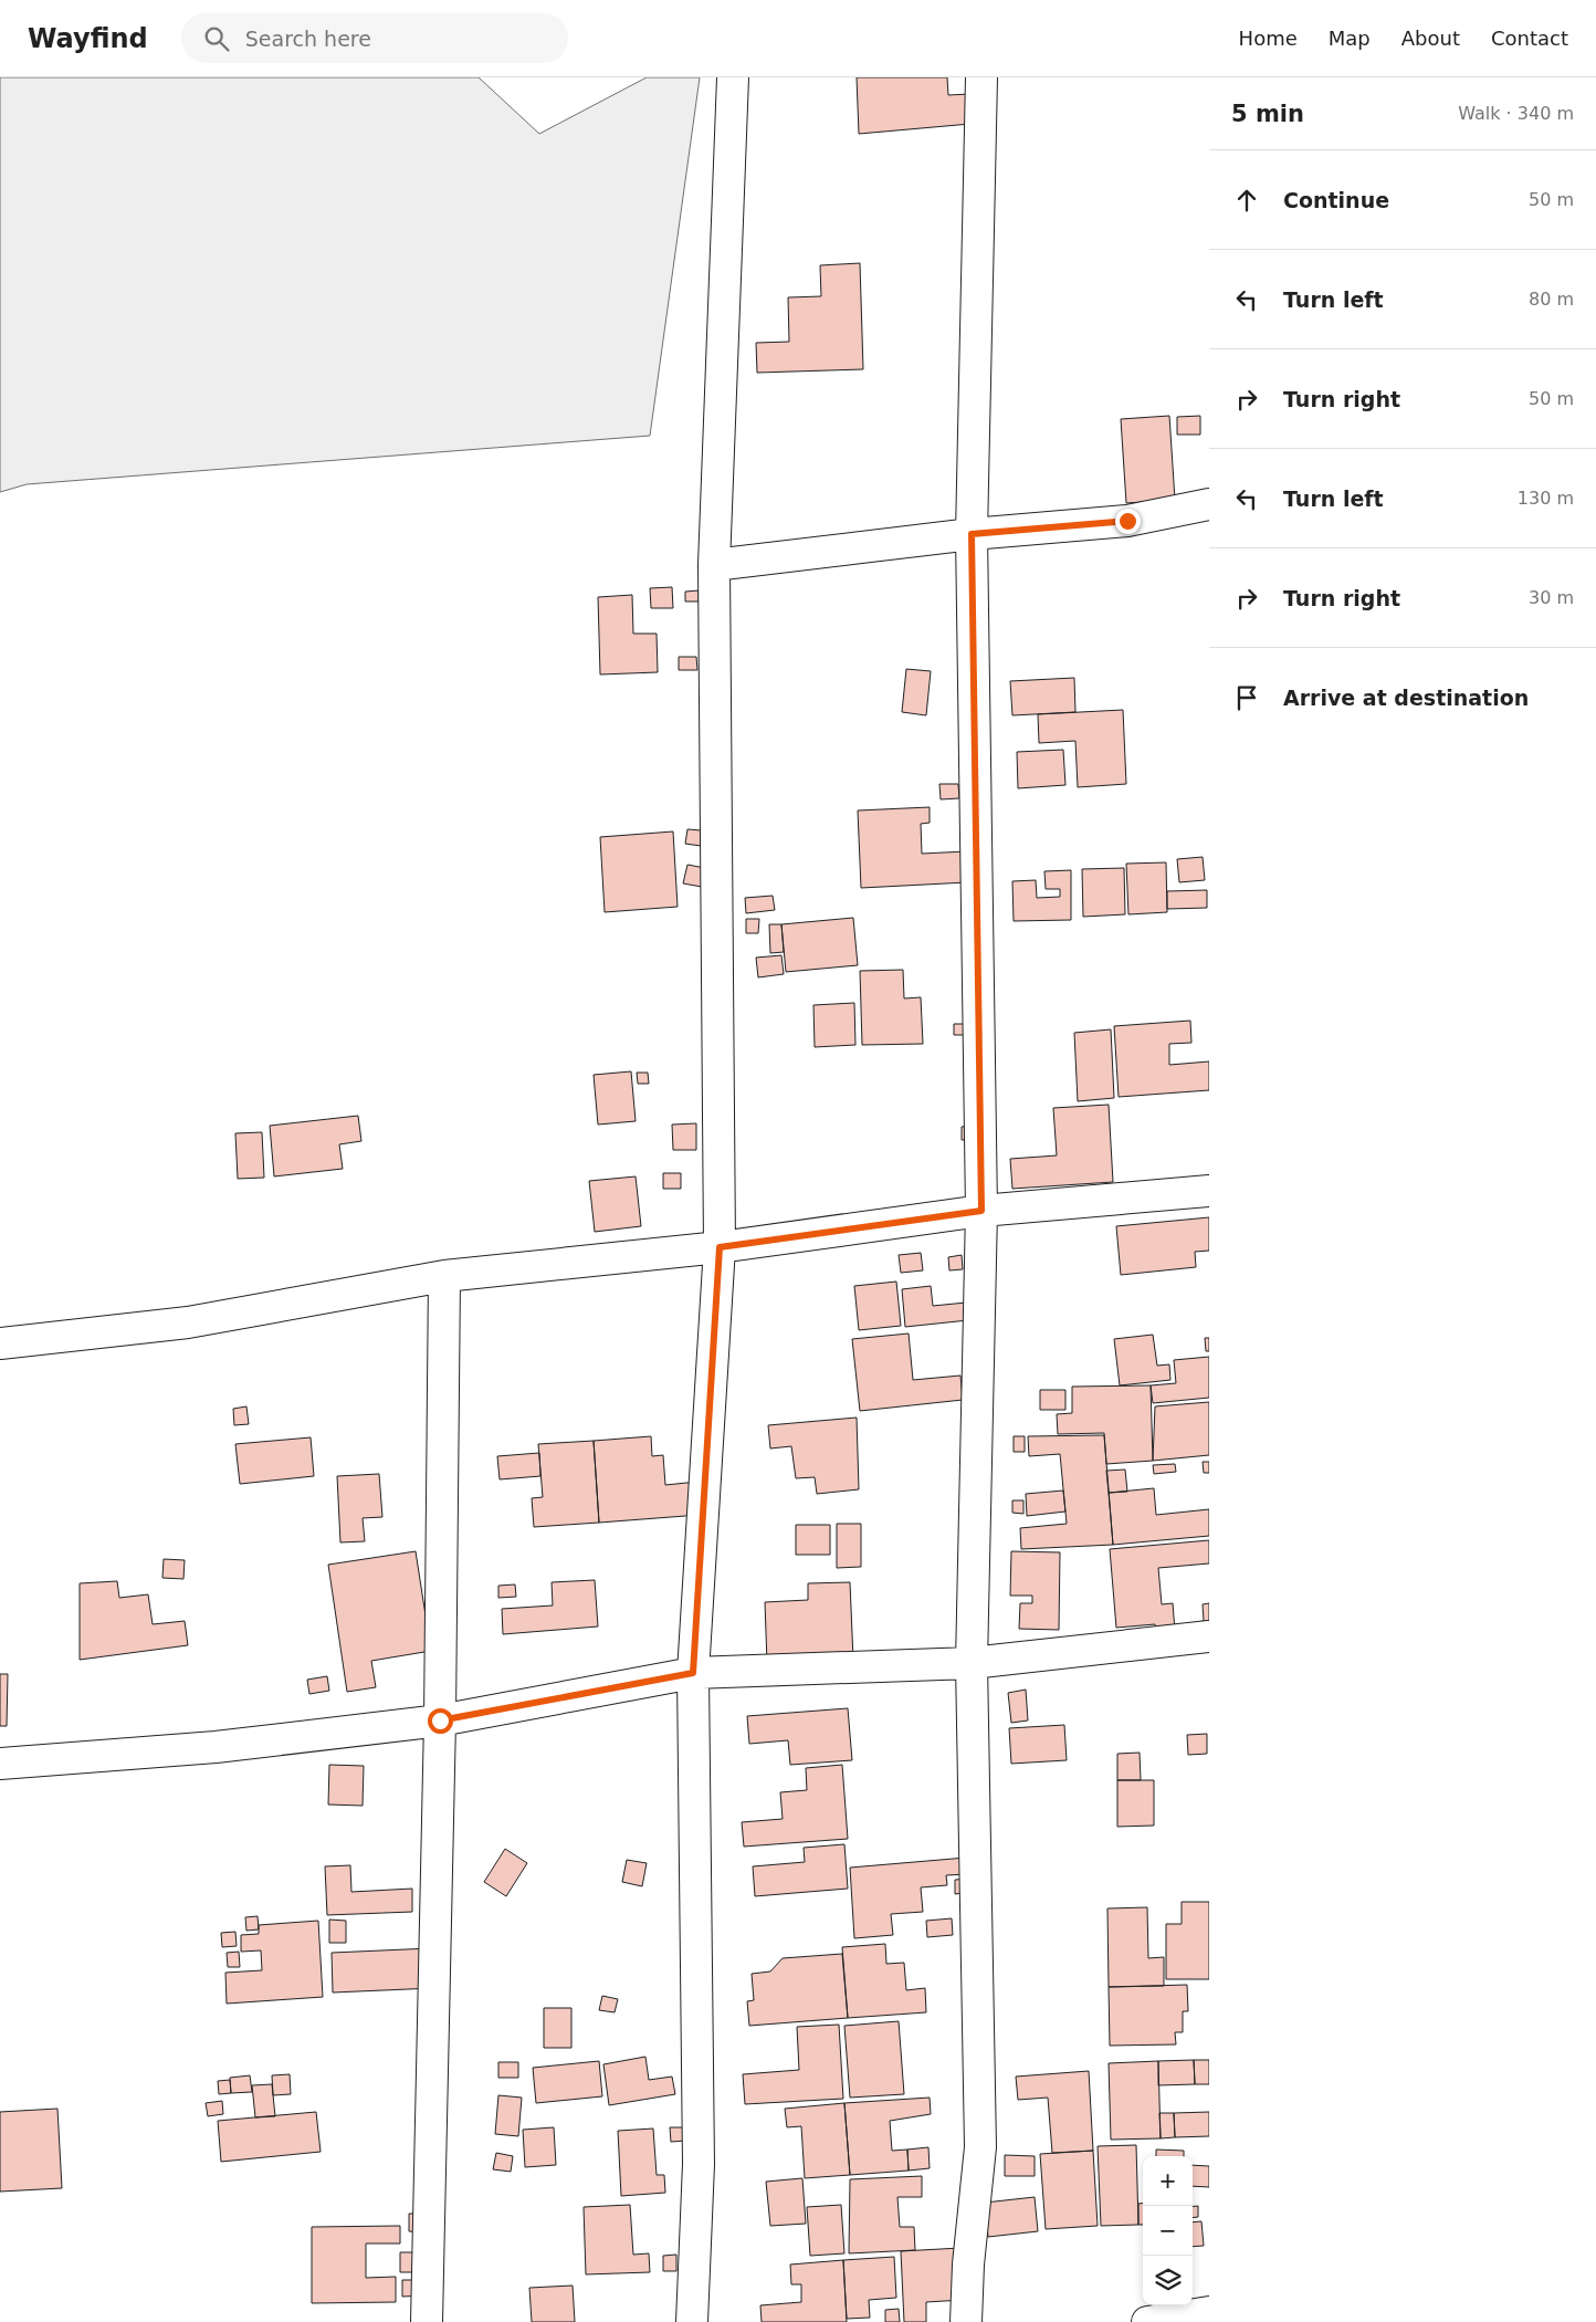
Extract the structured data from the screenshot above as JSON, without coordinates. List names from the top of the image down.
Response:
{
  "page": {
    "header": "Wayfind",
    "search": "Search here",
    "nav": [
      "Home",
      "Map",
      "About",
      "Contact"
    ],
    "heading": ["5 min", "Walk · 340 m"],
    "list": [
      ["Continue", "50 m"],
      ["Turn left", "80 m"],
      ["Turn right", "50 m"],
      ["Turn left", "130 m"],
      ["Turn right", "30 m"],
      "Arrive at destination"
    ],
    "map_buttons": ["+", "−"]
  }
}
